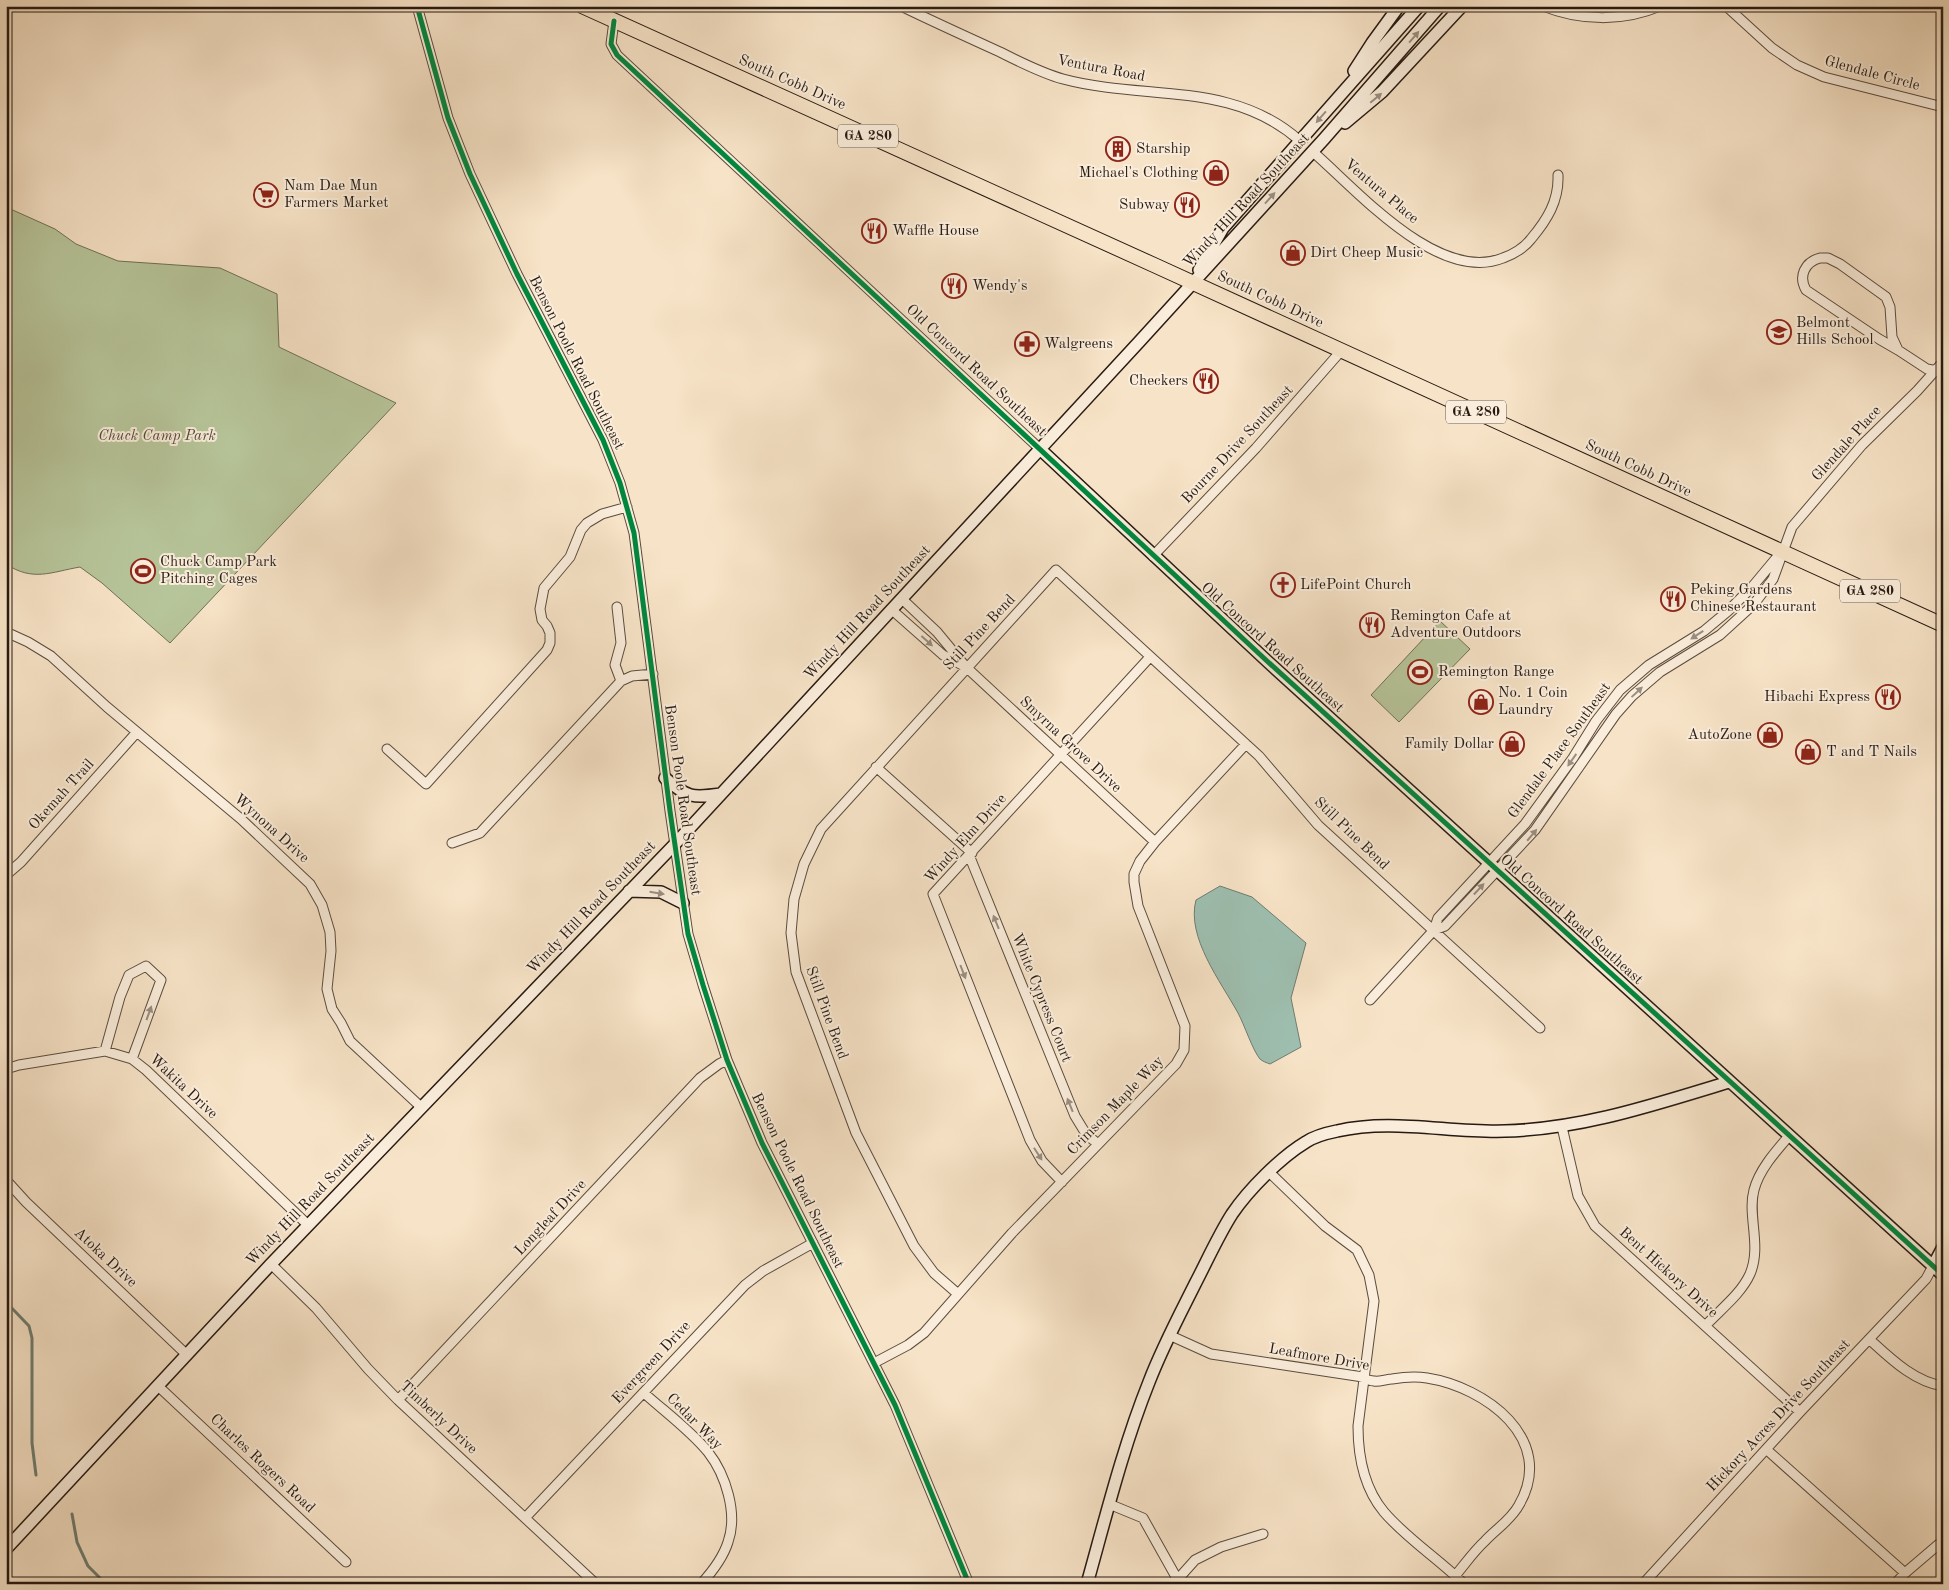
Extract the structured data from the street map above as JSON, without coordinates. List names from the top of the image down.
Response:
{
  "streets": {
    "main road": [
      "South Cobb Drive",
      "GA 280",
      "Windy Hill Road Southeast",
      "Old Concord Road Southeast"
    ],
    "street": [
      "Ventura Road",
      "Glendale Circle",
      "Ventura Place",
      "Benson Poole Road Southeast",
      "Glendale Place",
      "Bourne Drive Southeast",
      "Still Pine Bend",
      "Smyrna Grove Drive",
      "Glendale Place Southeast",
      "Okemah Trail",
      "Wynona Drive",
      "Windy Elm Drive",
      "White Cypress Court",
      "Wakita Drive",
      "Crimson Maple Way",
      "Longleaf Drive",
      "Atoka Drive",
      "Bent Hickory Drive",
      "Leafmore Drive",
      "Evergreen Drive",
      "Hickory Acres Drive Southeast",
      "Timberly Drive",
      "Cedar Way",
      "Charles Rogers Road"
    ]
  },
  "crossings": [
    ["Ventura Road", "Windy Hill Road Southeast"],
    ["South Cobb Drive", "Windy Hill Road Southeast"],
    ["South Cobb Drive", "Old Concord Road Southeast"],
    ["South Cobb Drive", "Glendale Place"],
    ["South Cobb Drive", "Bourne Drive Southeast"],
    ["South Cobb Drive", "Glendale Place Southeast"],
    ["Ventura Place", "Windy Hill Road Southeast"],
    ["Windy Hill Road Southeast", "Benson Poole Road Southeast"],
    ["Windy Hill Road Southeast", "Old Concord Road Southeast"],
    ["Windy Hill Road Southeast", "Smyrna Grove Drive"],
    ["Windy Hill Road Southeast", "Wynona Drive"],
    ["Windy Hill Road Southeast", "Wakita Drive"],
    ["Windy Hill Road Southeast", "Atoka Drive"],
    ["Windy Hill Road Southeast", "Timberly Drive"],
    ["Windy Hill Road Southeast", "Charles Rogers Road"],
    ["Benson Poole Road Southeast", "Crimson Maple Way"],
    ["Benson Poole Road Southeast", "Longleaf Drive"],
    ["Benson Poole Road Southeast", "Evergreen Drive"],
    ["Old Concord Road Southeast", "Bourne Drive Southeast"],
    ["Old Concord Road Southeast", "Glendale Place Southeast"],
    ["Old Concord Road Southeast", "Hickory Acres Drive Southeast"],
    ["Glendale Place", "Glendale Place Southeast"],
    ["Still Pine Bend", "Smyrna Grove Drive"],
    ["Still Pine Bend", "Windy Elm Drive"],
    ["Still Pine Bend", "Crimson Maple Way"],
    ["Smyrna Grove Drive", "Windy Elm Drive"],
    ["Smyrna Grove Drive", "Crimson Maple Way"],
    ["Okemah Trail", "Wynona Drive"],
    ["Windy Elm Drive", "White Cypress Court"],
    ["Windy Elm Drive", "Crimson Maple Way"],
    ["White Cypress Court", "Crimson Maple Way"],
    ["Longleaf Drive", "Timberly Drive"],
    ["Bent Hickory Drive", "Hickory Acres Drive Southeast"],
    ["Evergreen Drive", "Timberly Drive"],
    ["Evergreen Drive", "Cedar Way"]
  ],
  "one_way": ["Windy Elm Drive", "White Cypress Court"],
  "parks": ["Chuck Camp Park"],
  "places": {
    "building": ["Starship"],
    "shop": [
      "Michael's Clothing",
      "Dirt Cheep Music",
      "No. 1 Coin Laundry",
      "AutoZone",
      "Family Dollar",
      "T and T Nails"
    ],
    "supermarket": ["Nam Dae Mun Farmers Market"],
    "restaurant": [
      "Subway",
      "Waffle House",
      "Wendy's",
      "Checkers",
      "Peking Gardens Chinese Restaurant",
      "Remington Cafe at Adventure Outdoors",
      "Hibachi Express"
    ],
    "school or university": ["Belmont Hills School"],
    "pharmacy": ["Walgreens"],
    "sports": ["Chuck Camp Park Pitching Cages", "Remington Range"],
    "church": ["LifePoint Church"]
  }
}
